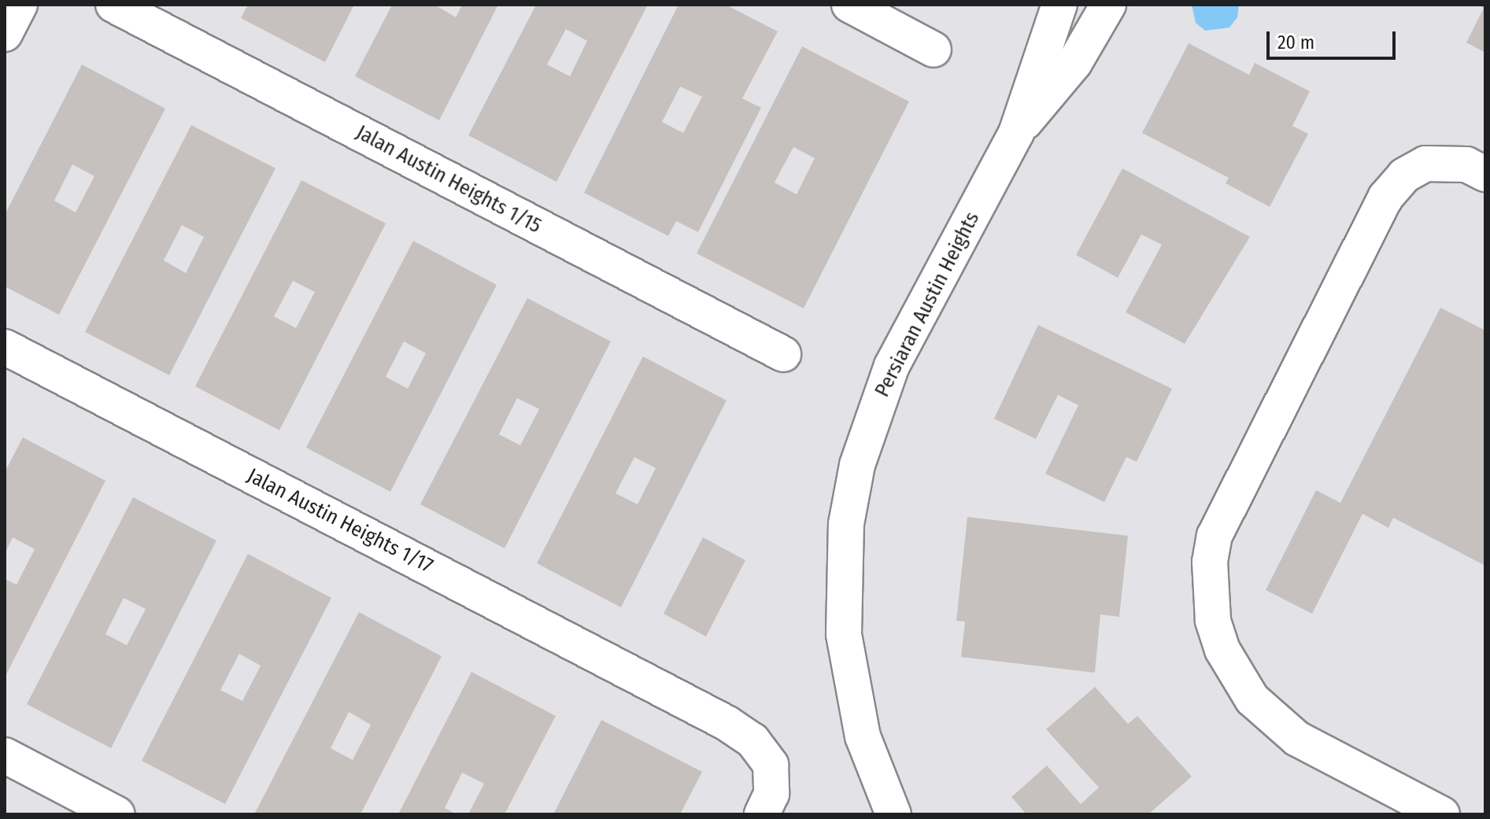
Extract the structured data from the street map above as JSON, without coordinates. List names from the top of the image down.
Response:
{
  "streets": {
    "street": ["Jalan Austin Heights 1/15", "Persiaran Austin Heights", "Jalan Austin Heights 1/17"]
  },
  "scale_bar": "20 m"
}
